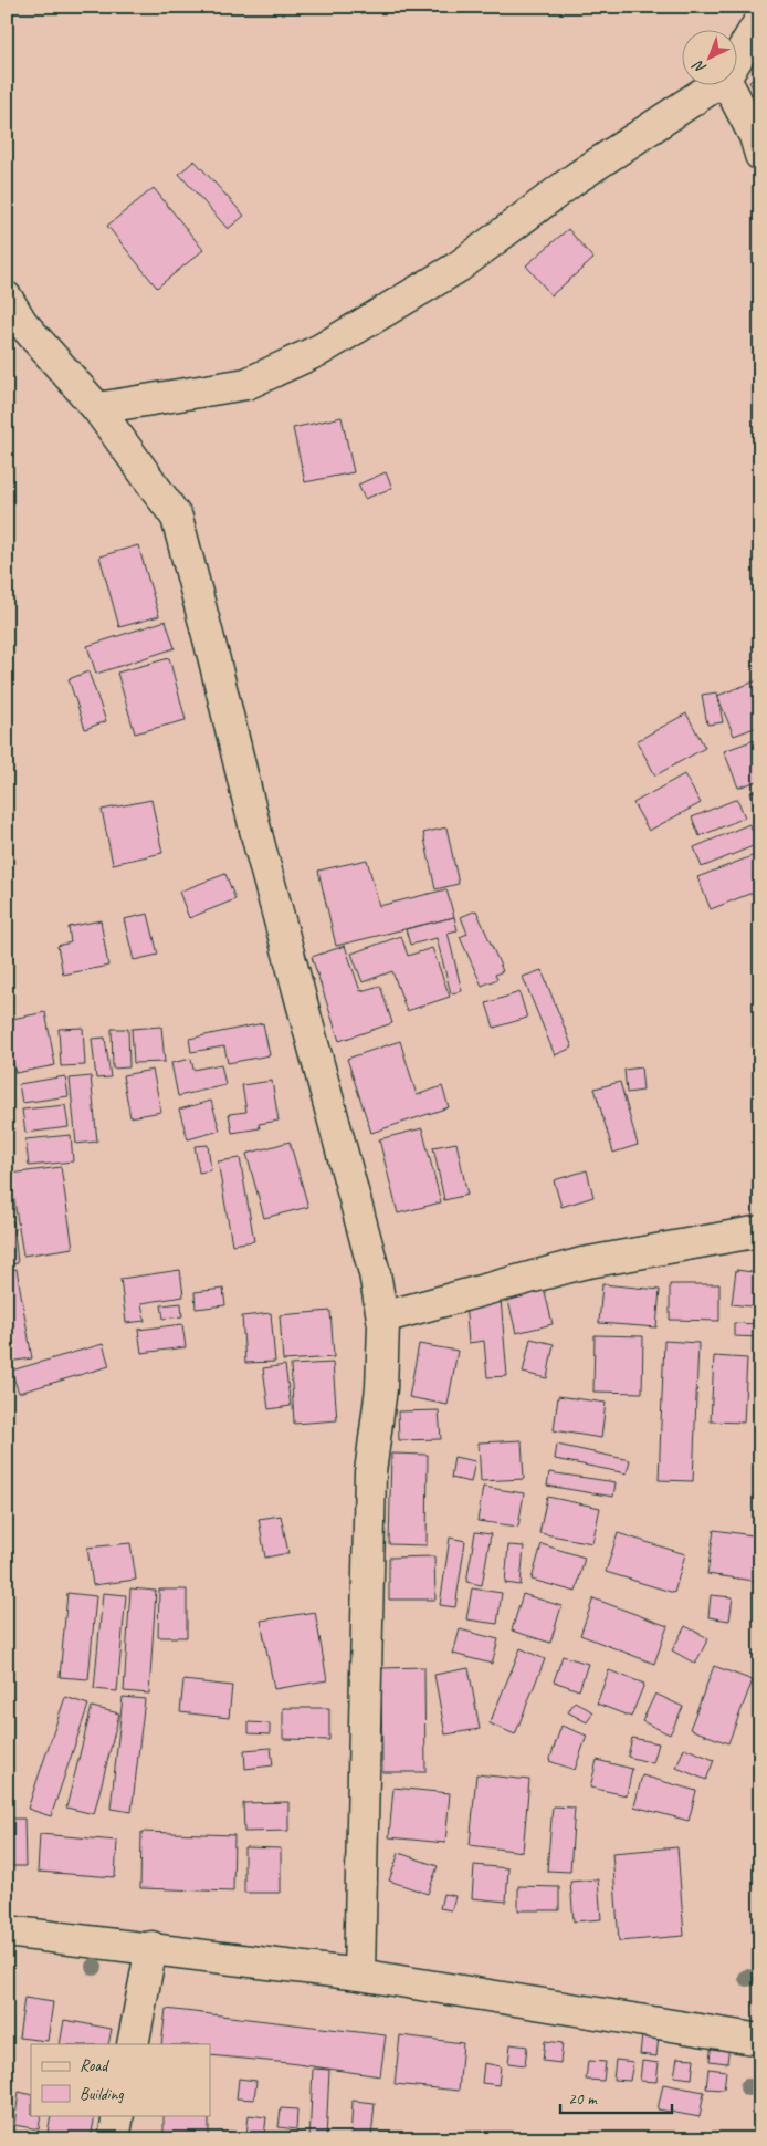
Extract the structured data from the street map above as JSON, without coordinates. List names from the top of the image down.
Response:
{
  "legend": ["Road", "Building"],
  "scale_bar": "20 m",
  "north": "bottom left"
}
